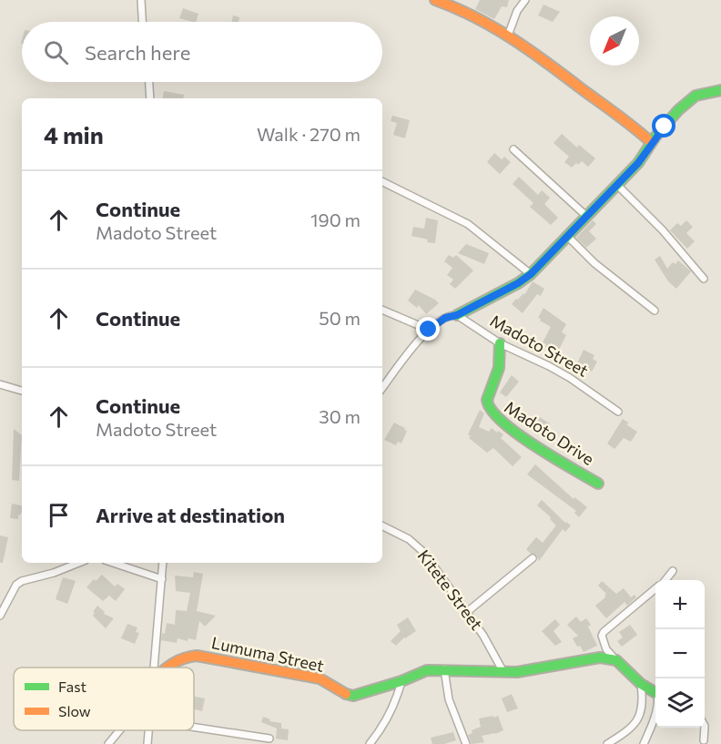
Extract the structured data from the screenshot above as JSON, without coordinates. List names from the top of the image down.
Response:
{
  "streets": {
    "street": [
      "Madoto Street",
      "Madoto Drive",
      "Kitete Street",
      "Lumuma Street"
    ]
  },
  "crossings": [
    ["Madoto Street", "Madoto Drive"],
    ["Kitete Street", "Lumuma Street"]
  ],
  "legend": ["Fast", "Slow"],
  "north": "bottom left",
  "page": {
    "search": "Search here",
    "heading": ["4 min", "Walk · 270 m"],
    "list": [
      ["Continue", "Madoto Street", "190 m"],
      ["Continue", "50 m"],
      ["Continue", "Madoto Street", "30 m"],
      "Arrive at destination"
    ],
    "map_buttons": ["+", "−"]
  }
}
